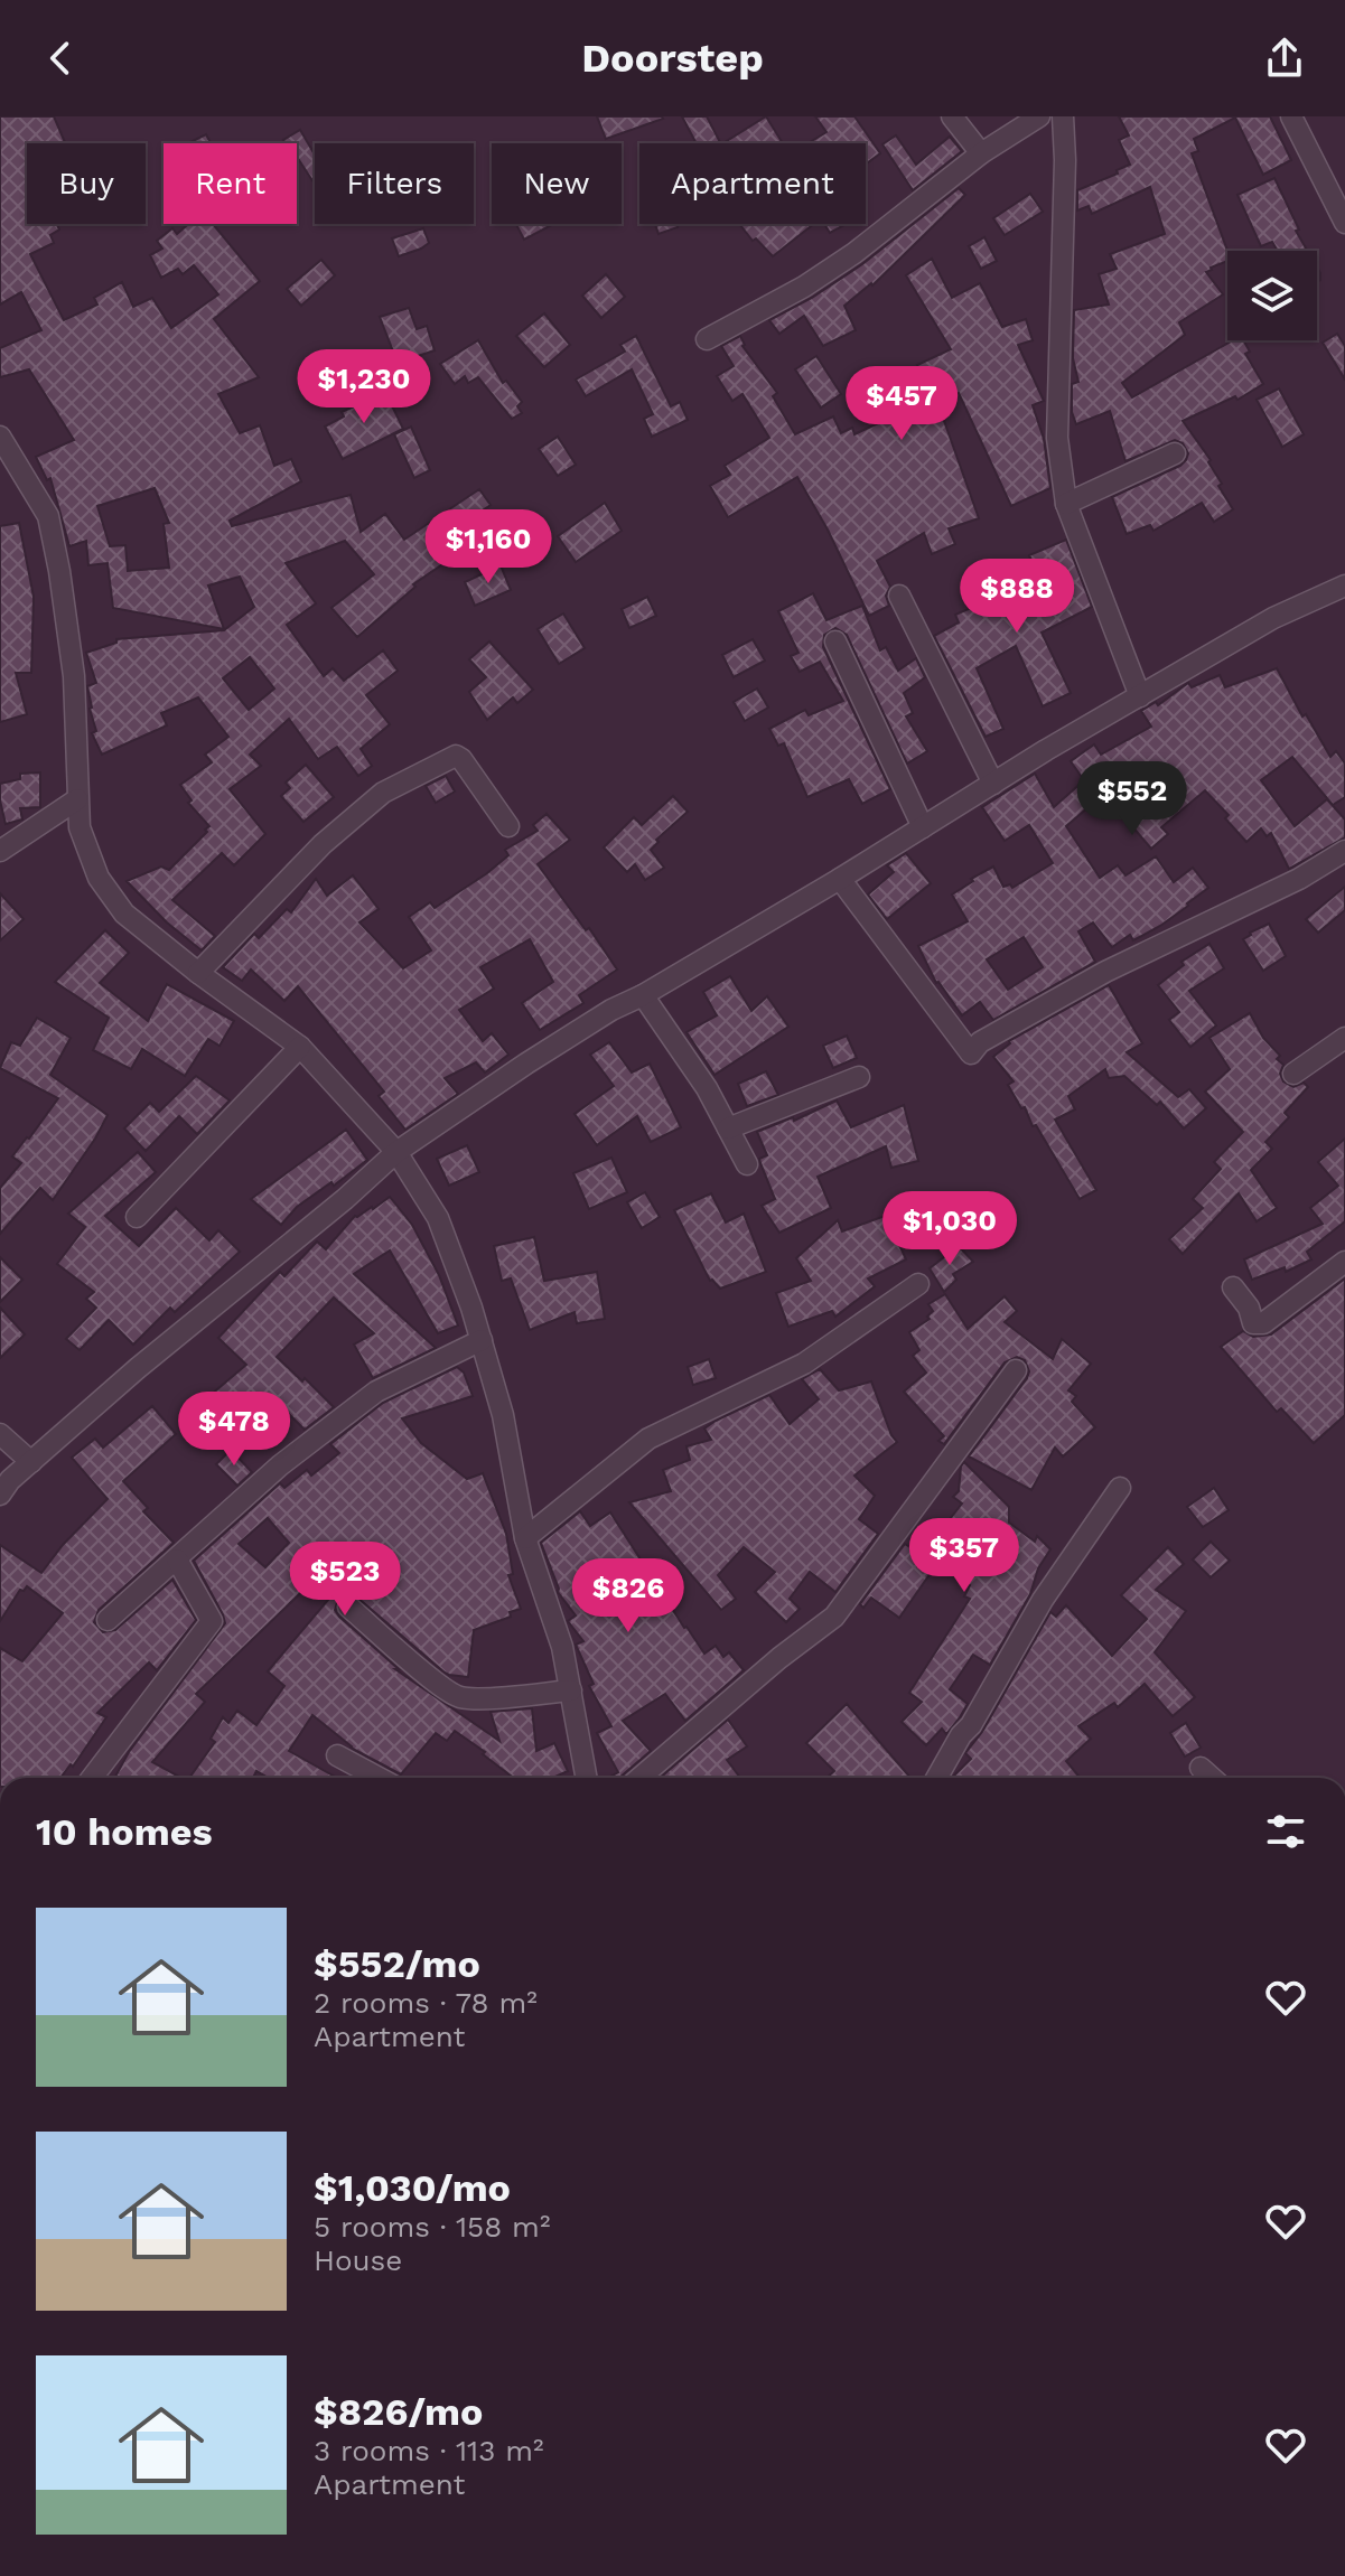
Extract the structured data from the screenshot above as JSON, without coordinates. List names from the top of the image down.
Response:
{
  "page": {
    "header": "Doorstep",
    "chip": [
      "Buy",
      "Rent",
      "Filters",
      "New",
      "Apartment"
    ],
    "price": [
      "$1,230",
      "$457",
      "$1,160",
      "$888",
      "$552",
      "$1,030",
      "$478",
      "$357",
      "$523",
      "$826"
    ],
    "heading": "10 homes",
    "list": [
      {
        "name": "$552/mo",
        "note": "2 rooms · 78 m² · Apartment"
      },
      {
        "name": "$1,030/mo",
        "note": "5 rooms · 158 m² · House"
      },
      {
        "name": "$826/mo",
        "note": "3 rooms · 113 m² · Apartment"
      }
    ]
  }
}
